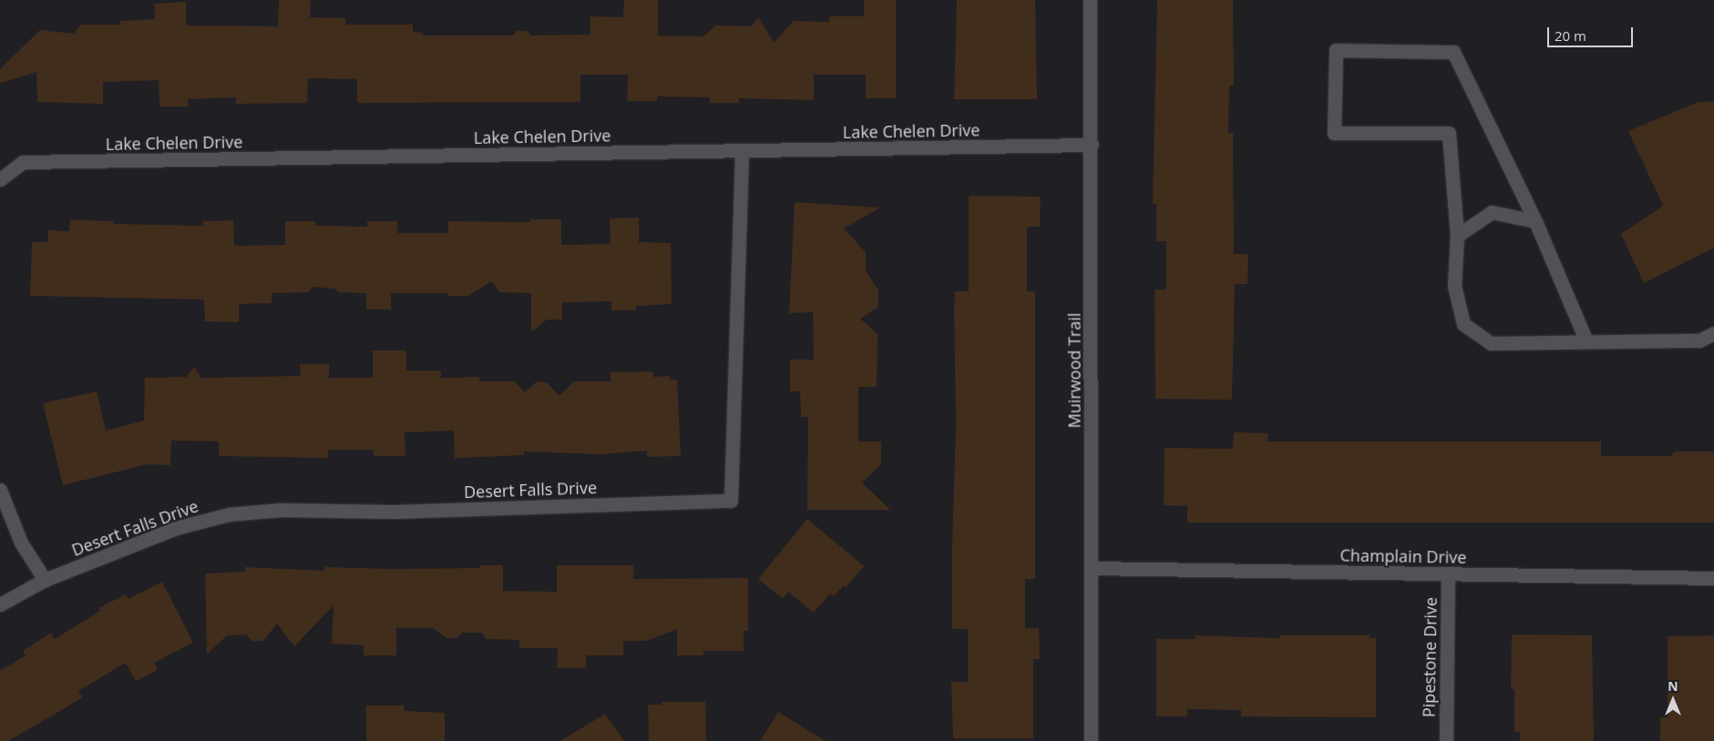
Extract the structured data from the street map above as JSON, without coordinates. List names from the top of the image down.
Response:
{
  "streets": {
    "street": [
      "Lake Chelen Drive",
      "Muirwood Trail",
      "Desert Falls Drive",
      "Champlain Drive",
      "Pipestone Drive"
    ]
  },
  "crossings": [
    ["Lake Chelen Drive", "Muirwood Trail"],
    ["Lake Chelen Drive", "Desert Falls Drive"],
    ["Muirwood Trail", "Champlain Drive"],
    ["Champlain Drive", "Pipestone Drive"]
  ],
  "scale_bar": "20 m",
  "north": "top"
}
